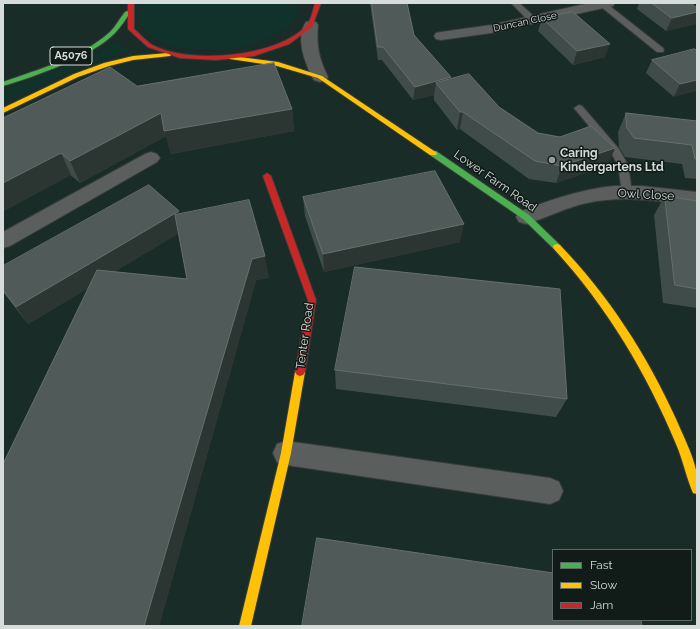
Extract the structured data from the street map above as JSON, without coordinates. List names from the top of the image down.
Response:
{
  "streets": {
    "street": [
      "Duncan Close",
      "A5076",
      "Lower Farm Road",
      "Owl Close",
      "Tenter Road"
    ]
  },
  "crossings": [
    ["Lower Farm Road", "Owl Close"]
  ],
  "places": ["Caring Kindergartens Ltd"],
  "legend": ["Fast", "Slow", "Jam"]
}
